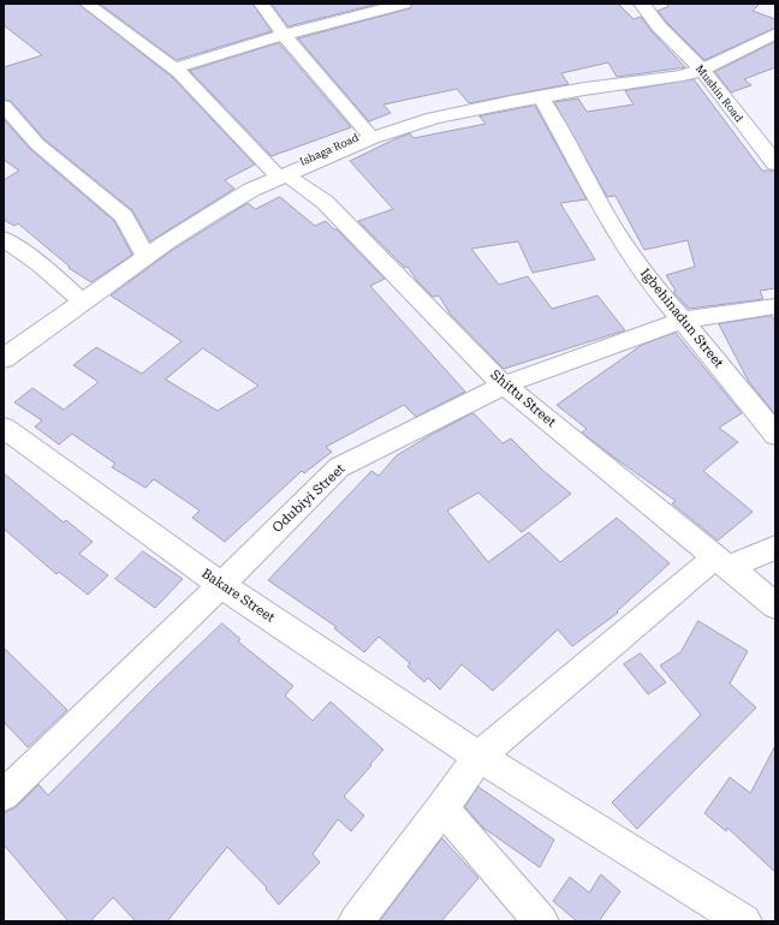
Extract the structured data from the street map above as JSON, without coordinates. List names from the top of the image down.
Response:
{
  "streets": {
    "main road": ["Mushin Road", "Ishaga Road"],
    "street": [
      "Igbehinadun Street",
      "Shittu Street",
      "Odubiyi Street",
      "Bakare Street"
    ]
  },
  "crossings": [
    ["Mushin Road", "Ishaga Road"],
    ["Ishaga Road", "Igbehinadun Street"],
    ["Ishaga Road", "Shittu Street"],
    ["Igbehinadun Street", "Odubiyi Street"],
    ["Shittu Street", "Odubiyi Street"],
    ["Odubiyi Street", "Bakare Street"]
  ]
}
